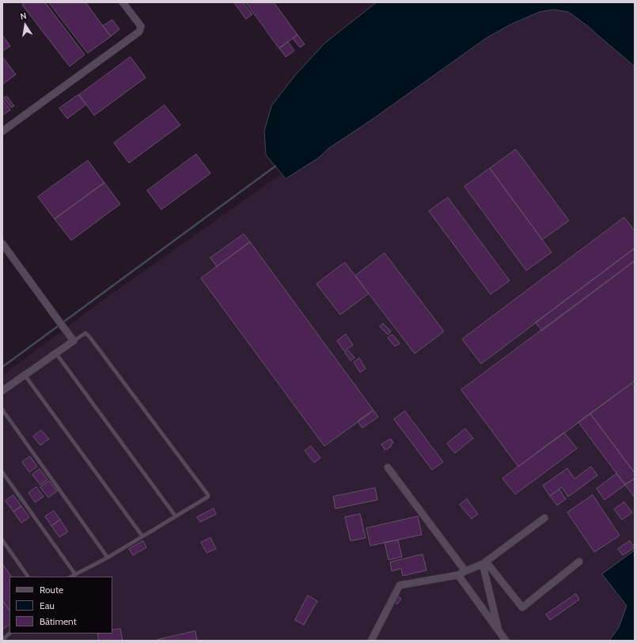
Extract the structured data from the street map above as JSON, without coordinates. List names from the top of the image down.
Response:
{
  "legend": ["Route", "Eau", "Bâtiment"],
  "north": "top"
}
